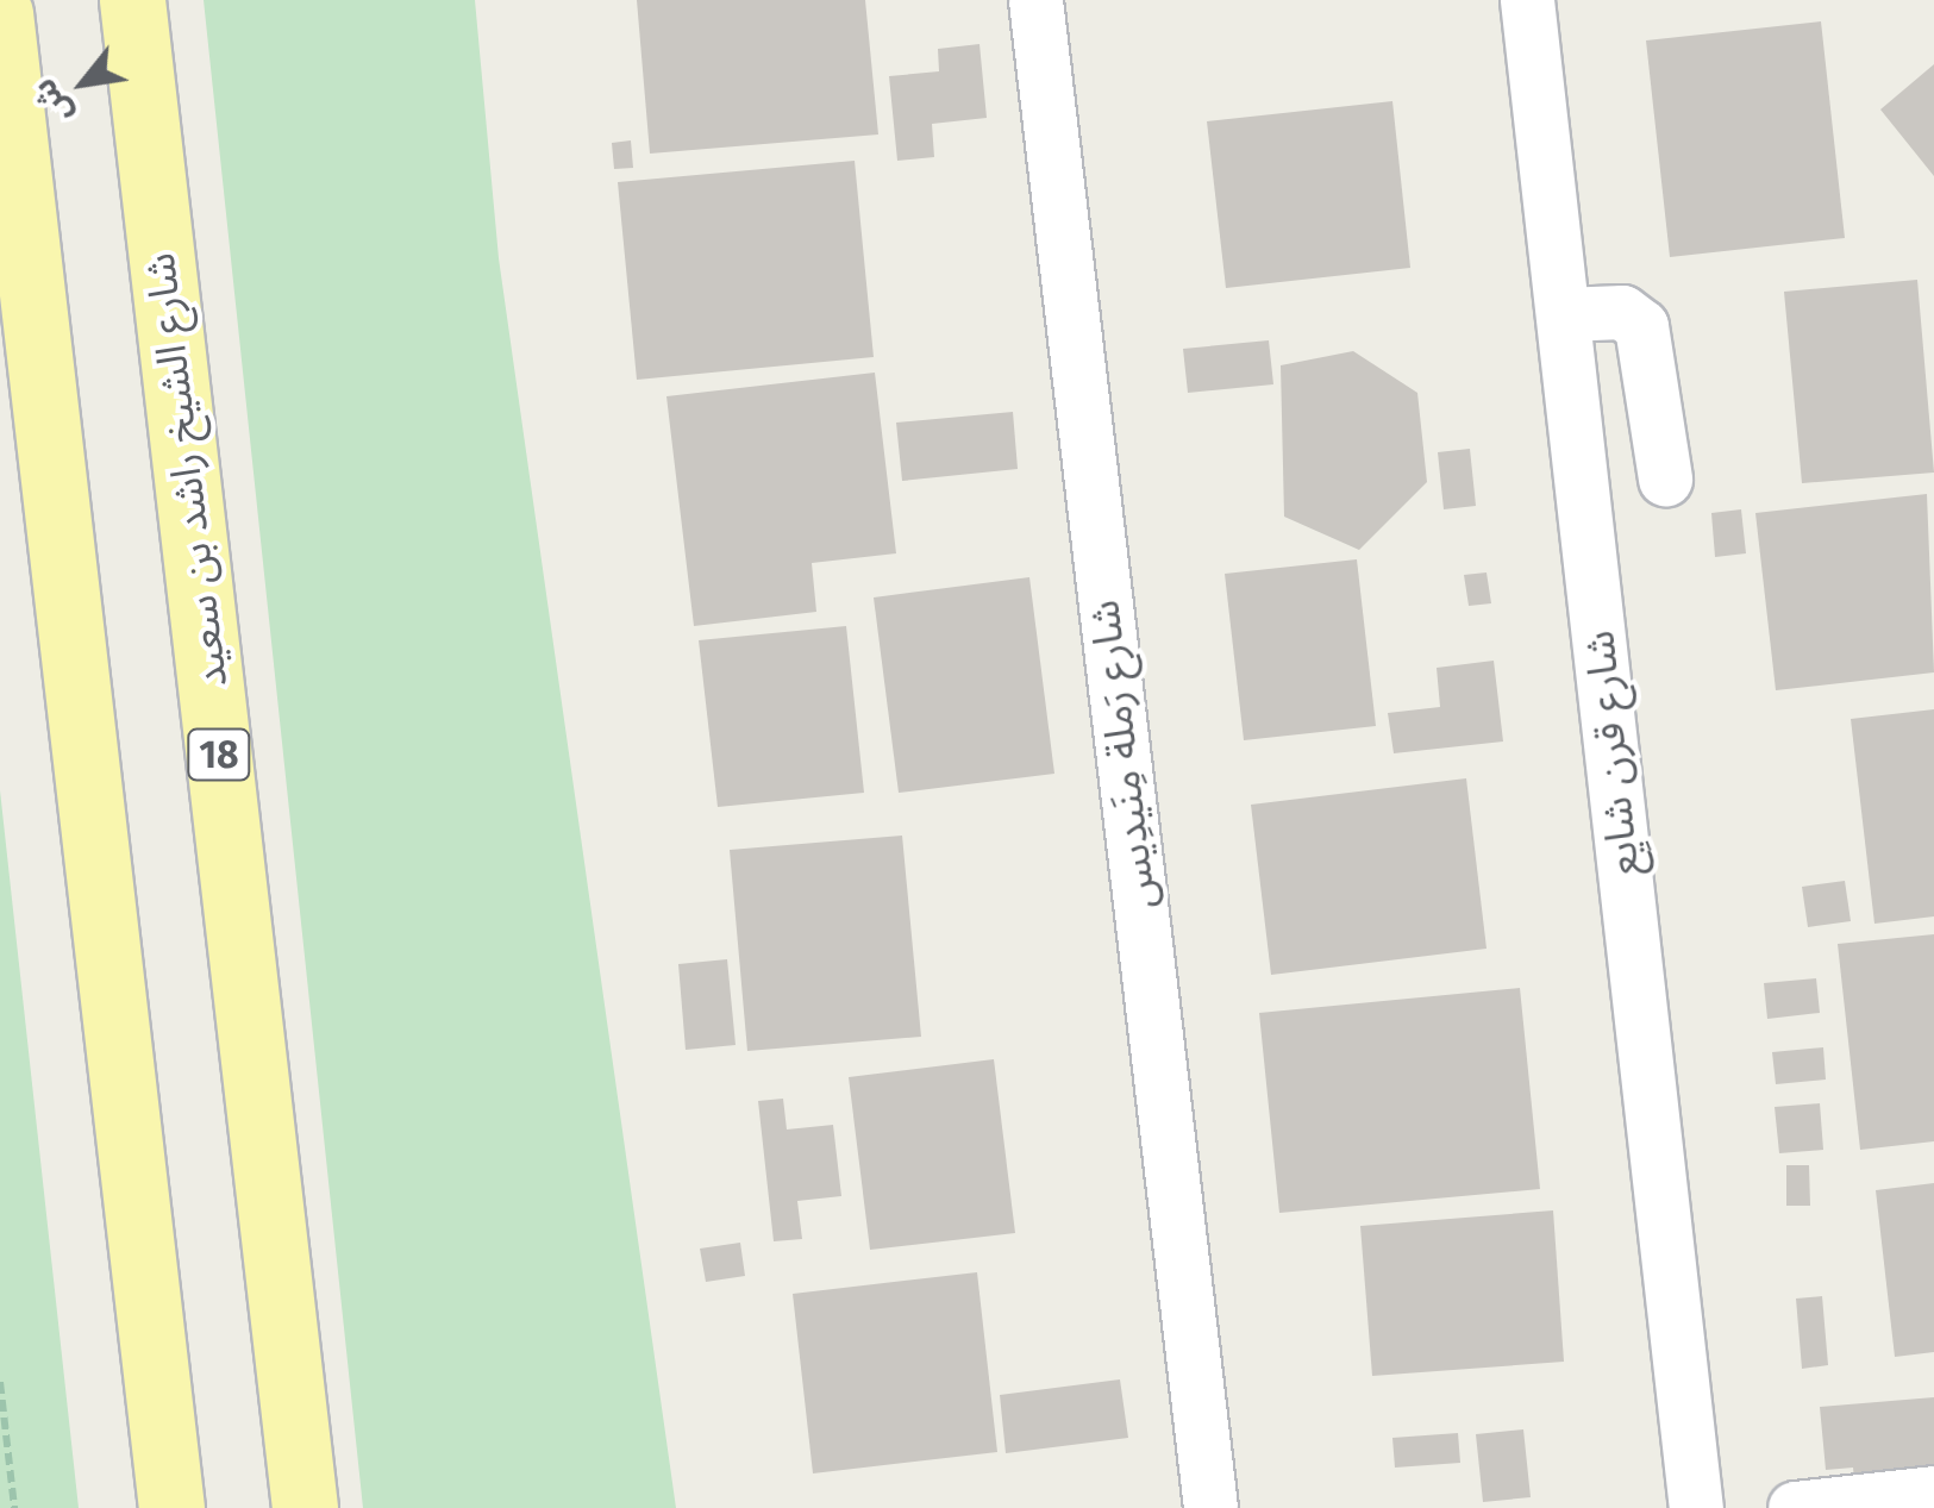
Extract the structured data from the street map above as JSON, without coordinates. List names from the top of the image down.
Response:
{
  "streets": {
    "main road": ["شارع الشيخ راشد بن سعيد", "18"],
    "street": ["شارع قرن شايِع", "شارع رَملة مِنَيدِيس"]
  },
  "north": "bottom left"
}
